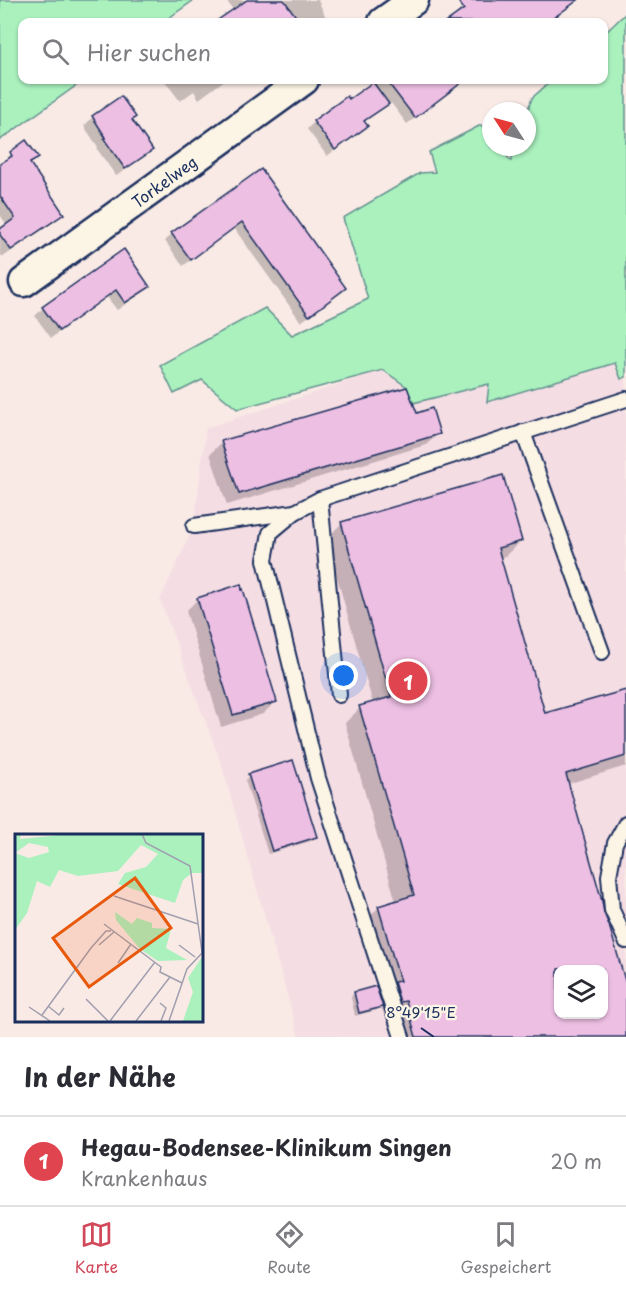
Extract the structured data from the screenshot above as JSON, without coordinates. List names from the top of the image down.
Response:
{
  "streets": {
    "street": ["Torkelweg"]
  },
  "north": "top left",
  "page": {
    "search": "Hier suchen",
    "pins": "1",
    "heading": "In der Nähe",
    "list": [
      {
        "mark": "1",
        "name": "Hegau-Bodensee-Klinikum Singen",
        "note": "Krankenhaus",
        "value": "20 m"
      }
    ],
    "nav": ["Karte", "Route", "Gespeichert"]
  },
  "coordinates": ["8°49'15\"E"]
}
